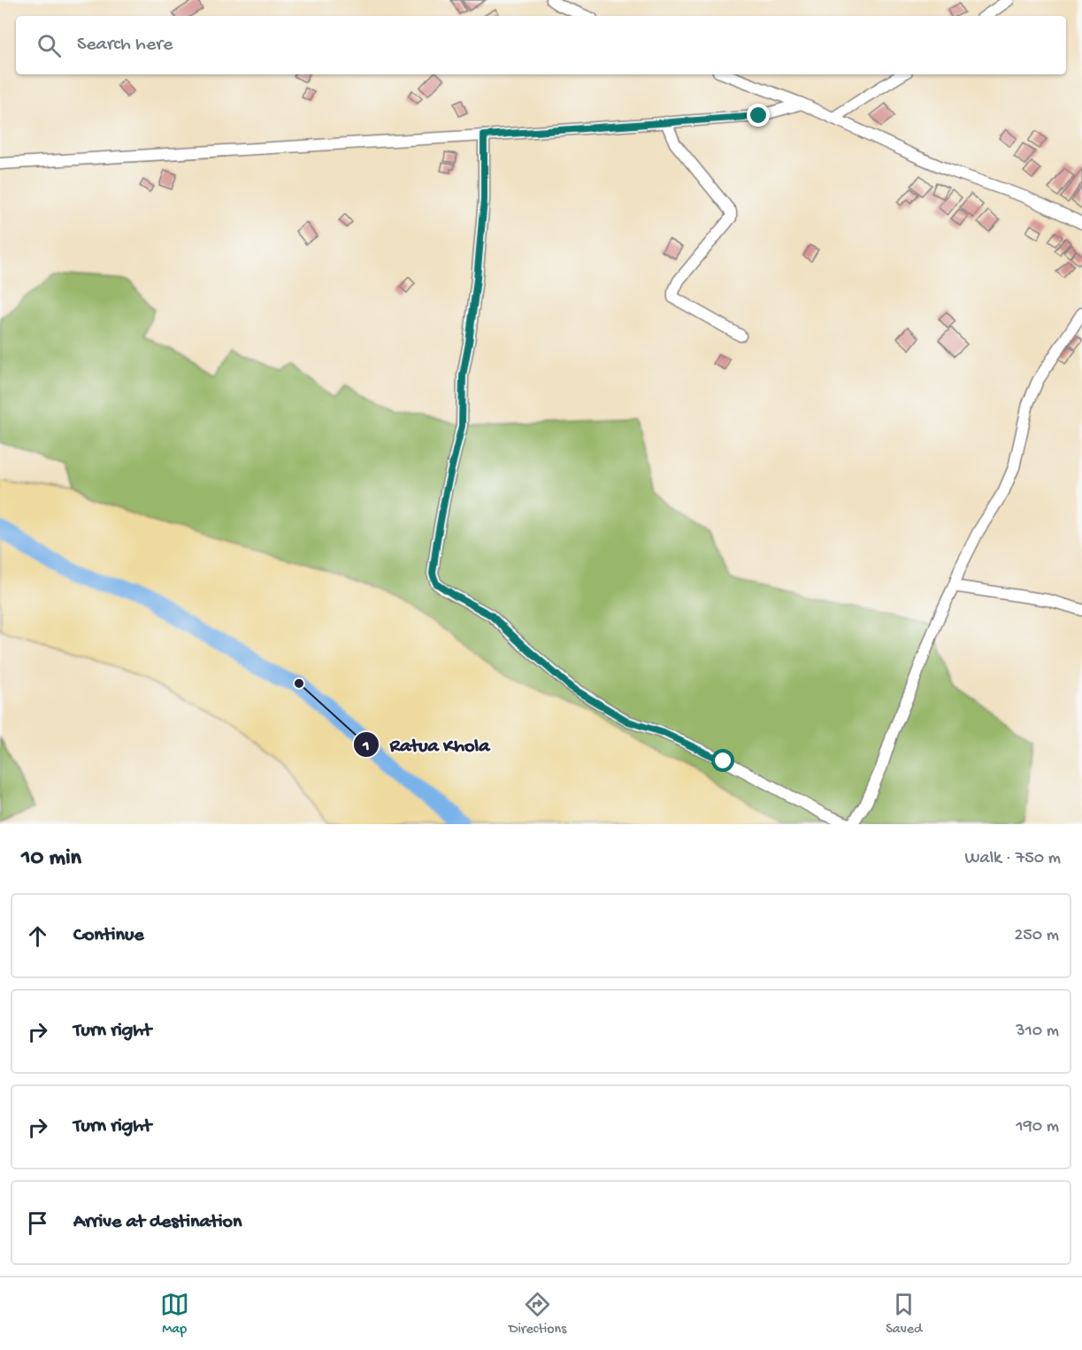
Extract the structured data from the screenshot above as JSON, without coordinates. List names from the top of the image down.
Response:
{
  "places": ["Ratua Khola"],
  "page": {
    "search": "Search here",
    "heading": ["10 min", "Walk · 750 m"],
    "list": [
      ["Continue", "250 m"],
      ["Turn right", "310 m"],
      ["Turn right", "190 m"],
      "Arrive at destination"
    ],
    "nav": ["Map", "Directions", "Saved"]
  }
}
